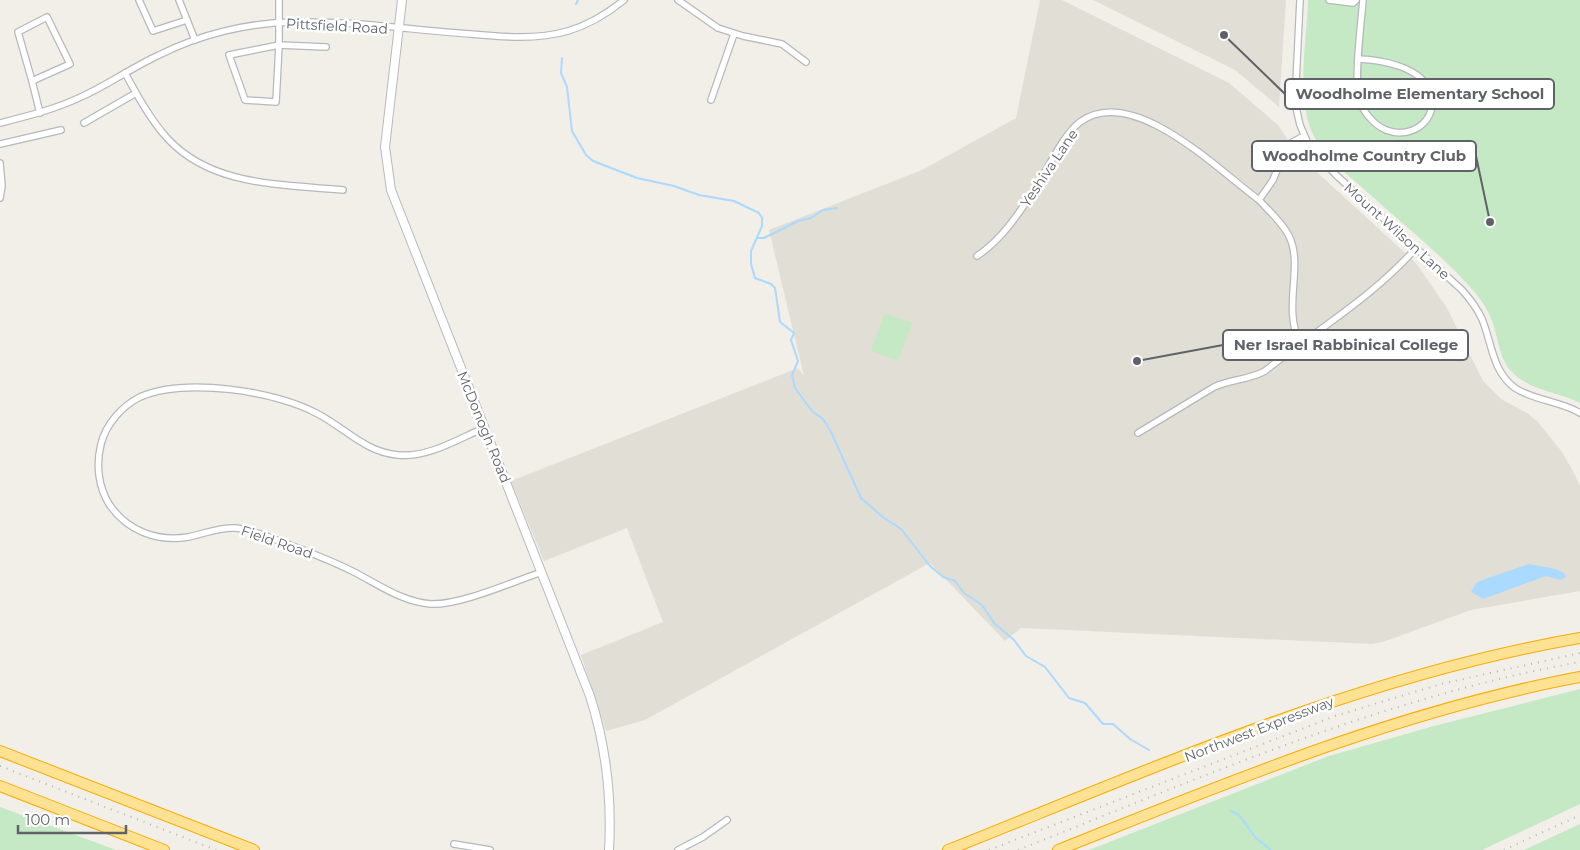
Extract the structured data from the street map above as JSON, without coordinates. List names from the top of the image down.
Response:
{
  "streets": {
    "highway": ["Northwest Expressway"],
    "main road": ["McDonogh Road"],
    "street": [
      "Pittsfield Road",
      "Yeshiva Lane",
      "Mount Wilson Lane",
      "Field Road"
    ]
  },
  "crossings": [
    ["Pittsfield Road", "McDonogh Road"],
    ["McDonogh Road", "Field Road"]
  ],
  "places": ["Woodholme Elementary School", "Woodholme Country Club", "Ner Israel Rabbinical College"],
  "scale_bar": "100 m"
}
